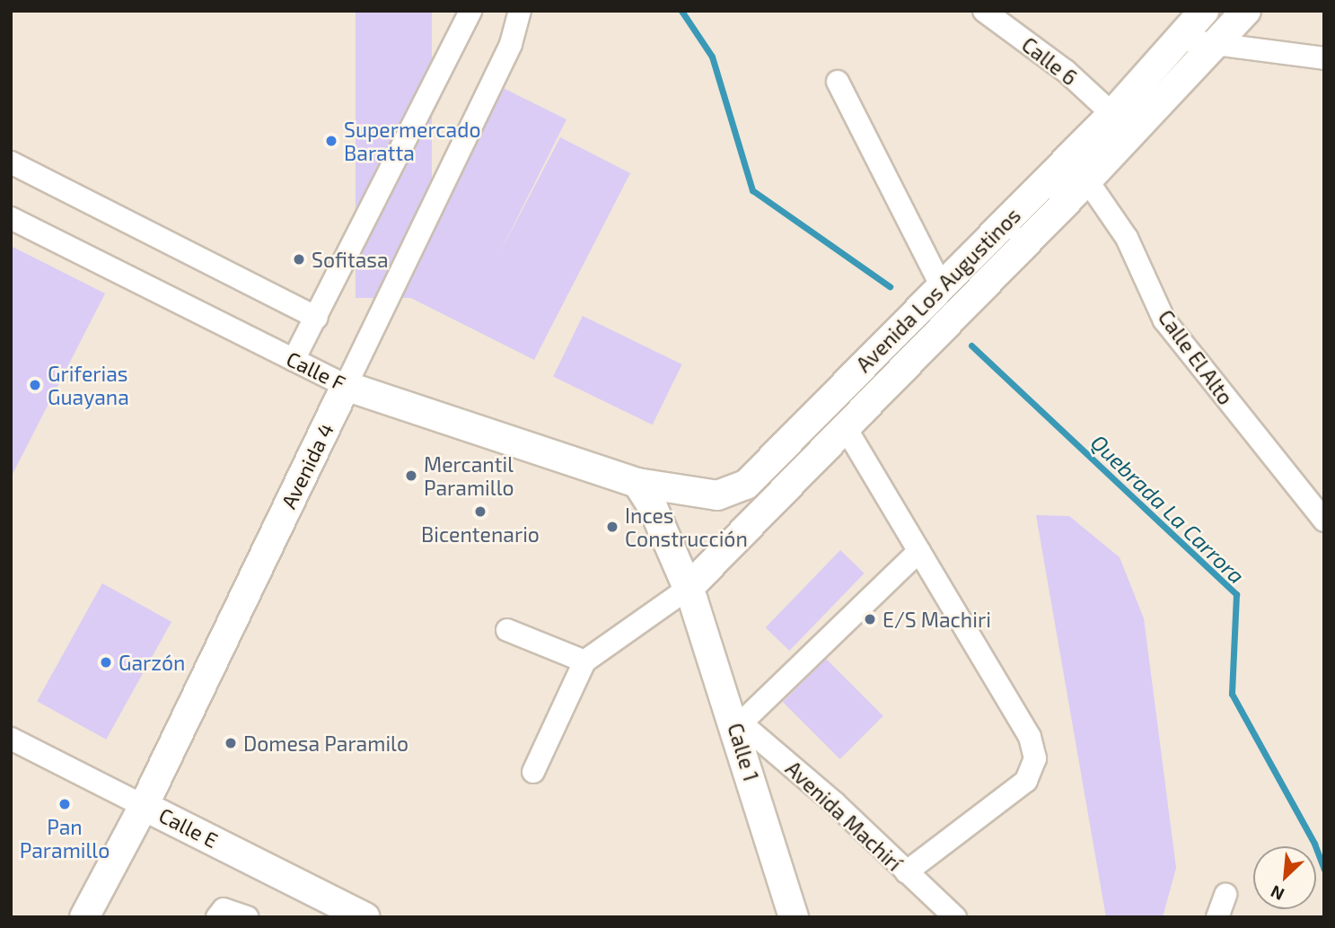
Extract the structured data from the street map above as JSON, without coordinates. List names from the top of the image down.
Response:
{
  "streets": {
    "main road": [
      "Avenida Los Augustinos",
      "Calle F",
      "Avenida 4",
      "Calle 1",
      "Calle E"
    ],
    "street": ["Calle 6", "Calle El Alto", "Avenida Machirí"]
  },
  "crossings": [
    ["Calle 6", "Avenida Los Augustinos"],
    ["Avenida Los Augustinos", "Calle El Alto"],
    ["Avenida Los Augustinos", "Calle F"],
    ["Avenida Los Augustinos", "Calle 1"],
    ["Calle F", "Avenida 4"],
    ["Calle F", "Calle 1"],
    ["Avenida 4", "Calle E"],
    ["Calle 1", "Avenida Machirí"]
  ],
  "water": ["Quebrada La Carrora"],
  "places": [
    "Supermercado Baratta",
    "Sofitasa",
    "Griferias Guayana",
    "Mercantil Paramillo",
    "Bicentenario",
    "Inces Construcción",
    "E/S Machiri",
    "Garzón",
    "Domesa Paramilo",
    "Pan Paramillo"
  ],
  "north": "bottom left"
}
